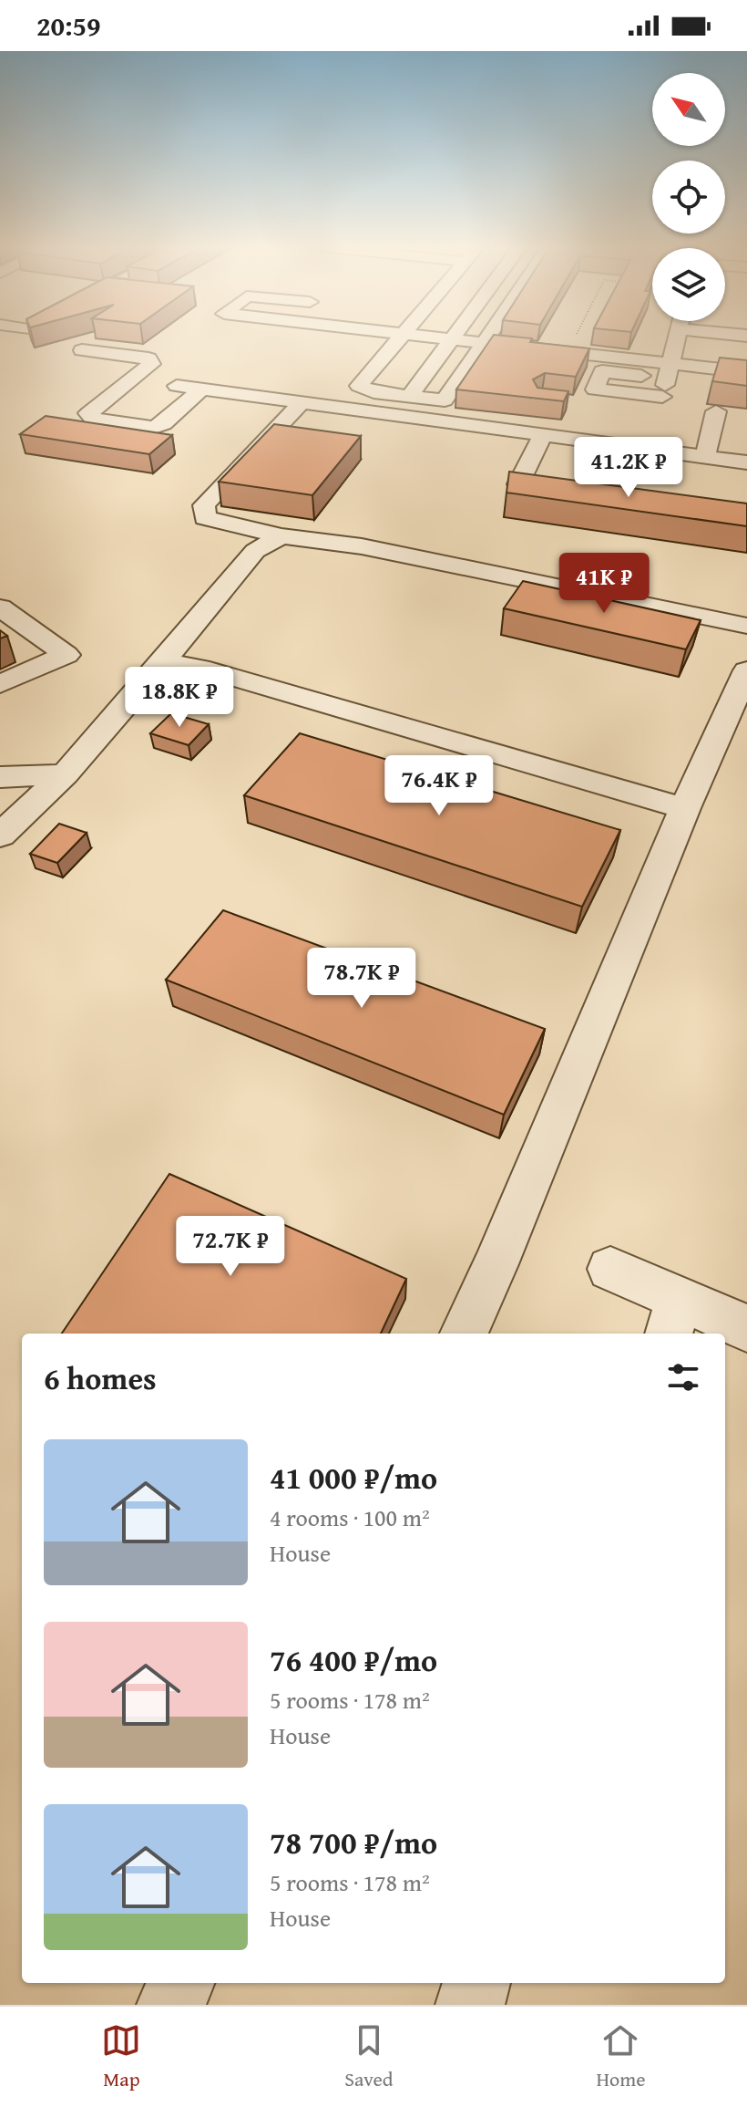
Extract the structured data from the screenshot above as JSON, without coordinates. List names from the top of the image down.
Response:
{
  "north": "top left",
  "page": {
    "status": "20:59",
    "price": [
      "41.2K ₽",
      "41K ₽",
      "18.8K ₽",
      "76.4K ₽",
      "78.7K ₽",
      "72.7K ₽"
    ],
    "heading": "6 homes",
    "list": [
      {
        "name": "41 000 ₽/mo",
        "note": "4 rooms · 100 m² · House"
      },
      {
        "name": "76 400 ₽/mo",
        "note": "5 rooms · 178 m² · House"
      },
      {
        "name": "78 700 ₽/mo",
        "note": "5 rooms · 178 m² · House"
      }
    ],
    "tabs": ["Map", "Saved", "Home"]
  }
}
